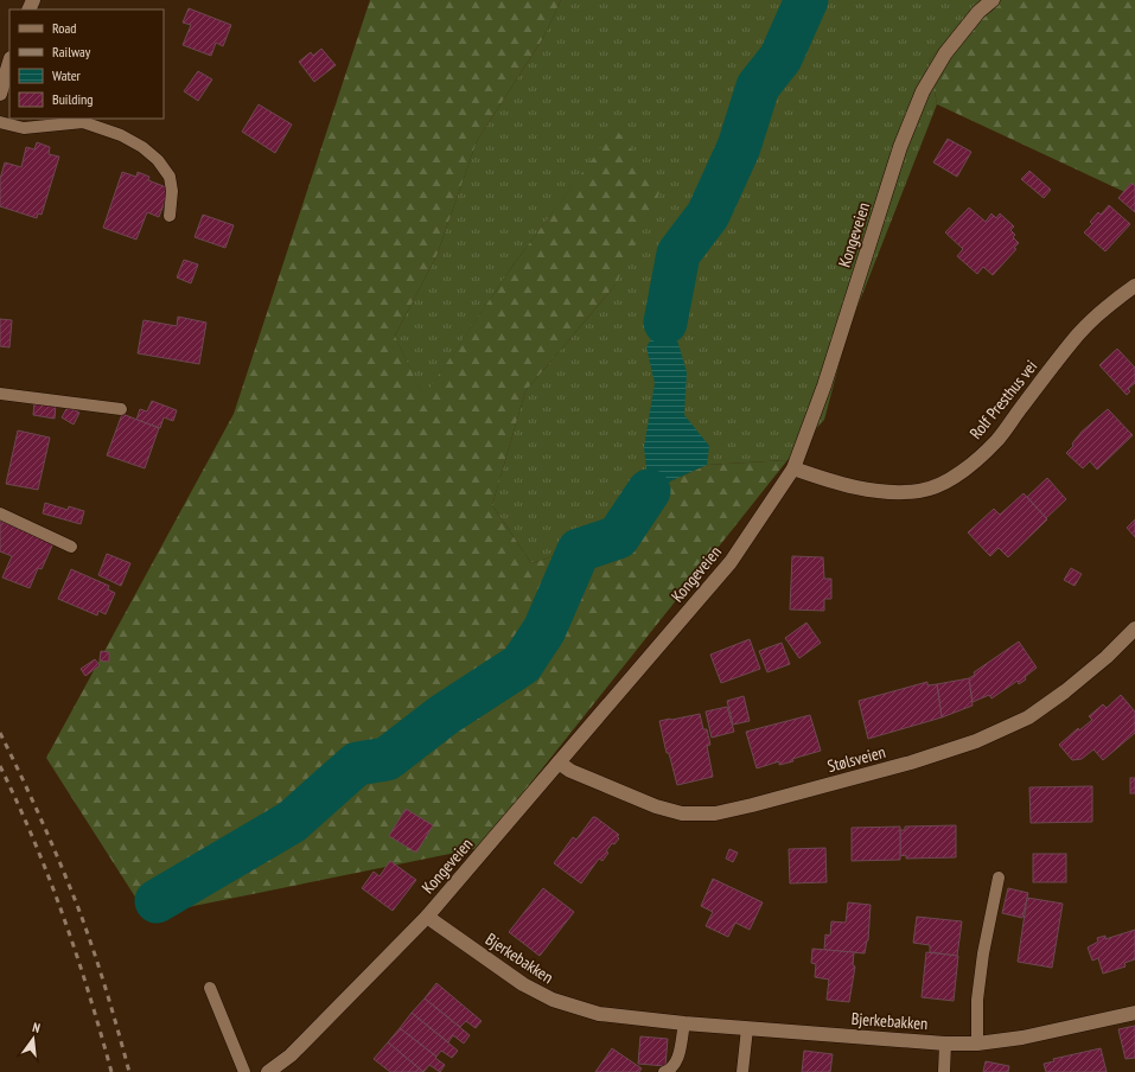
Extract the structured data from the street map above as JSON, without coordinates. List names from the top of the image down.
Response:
{
  "streets": {
    "street": [
      "Kongeveien",
      "Rolf Presthus vei",
      "Stølsveien",
      "Bjerkebakken"
    ]
  },
  "crossings": [
    ["Kongeveien", "Rolf Presthus vei"],
    ["Kongeveien", "Stølsveien"],
    ["Kongeveien", "Bjerkebakken"]
  ],
  "legend": [
    "Road",
    "Railway",
    "Water",
    "Building"
  ],
  "north": "top"
}
